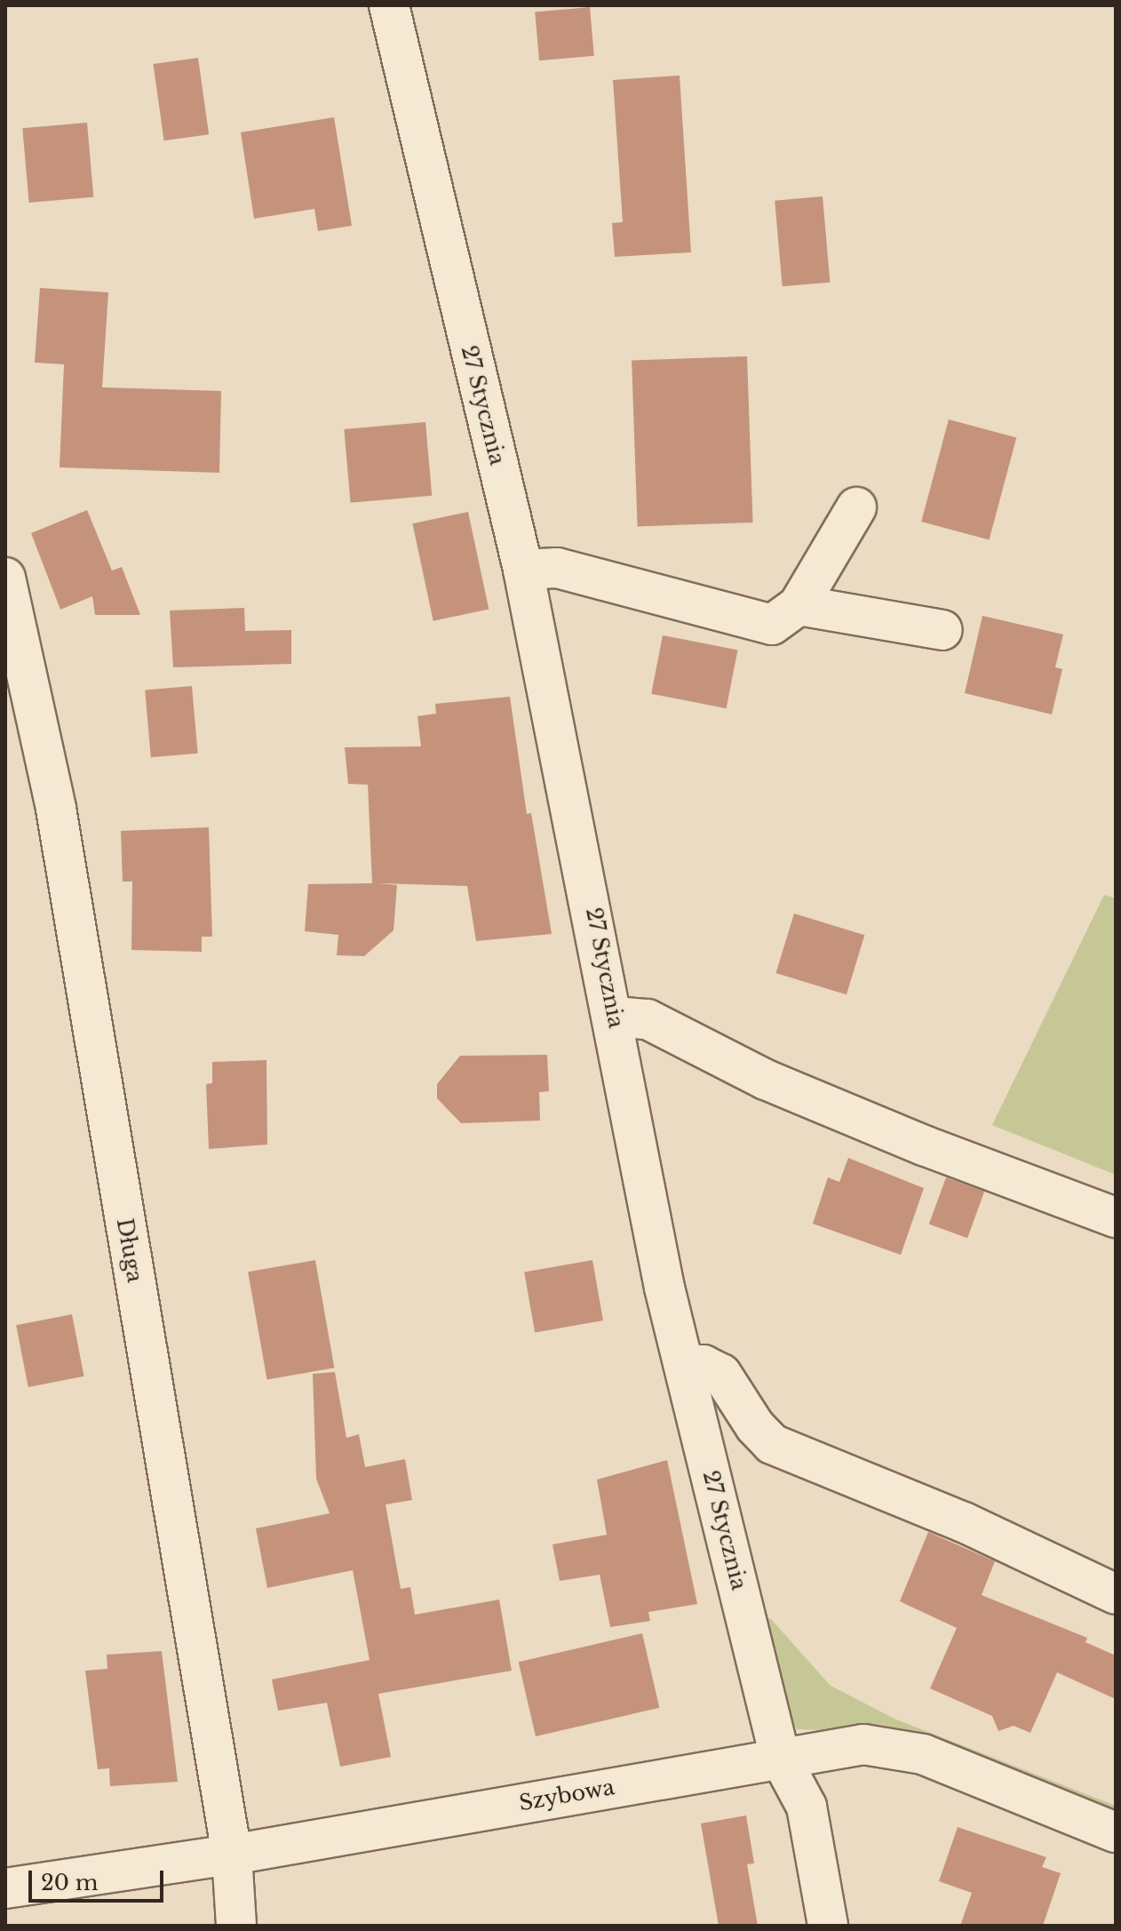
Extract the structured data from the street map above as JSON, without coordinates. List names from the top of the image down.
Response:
{
  "streets": {
    "street": ["27 Stycznia", "Długa", "Szybowa"]
  },
  "crossings": [
    ["27 Stycznia", "Szybowa"],
    ["Długa", "Szybowa"]
  ],
  "scale_bar": "20 m"
}
